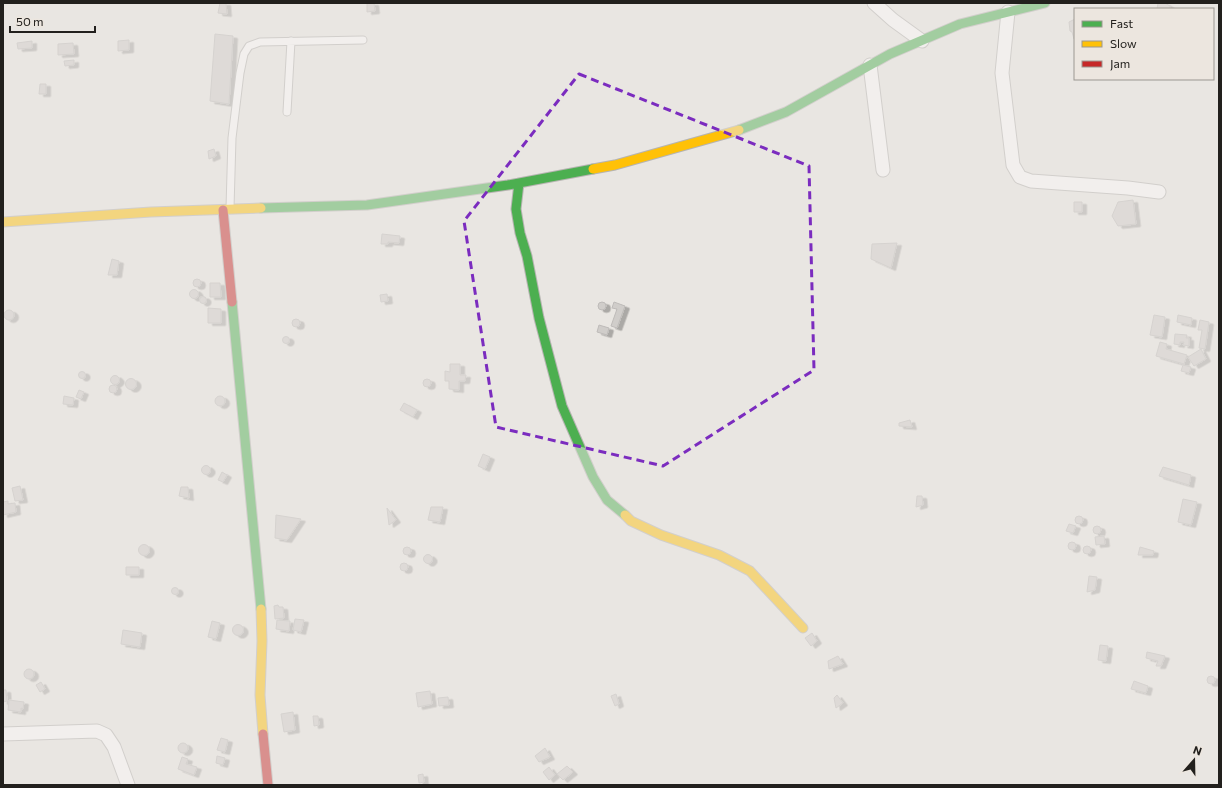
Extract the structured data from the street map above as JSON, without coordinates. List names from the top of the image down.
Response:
{
  "legend": ["Fast", "Slow", "Jam"],
  "scale_bar": "50 m",
  "north": "top"
}
